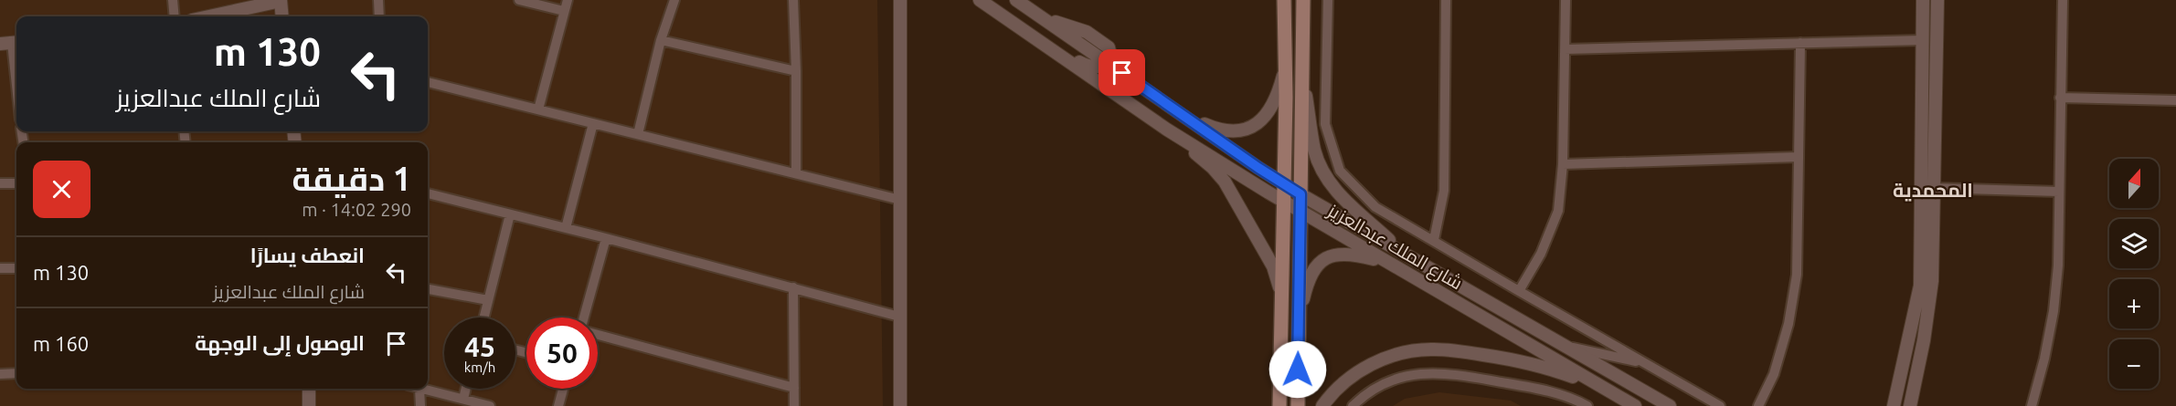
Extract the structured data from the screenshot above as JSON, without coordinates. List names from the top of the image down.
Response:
{
  "streets": {
    "street": ["شارع الملك عبدالعزيز"]
  },
  "districts": ["المحمدية"],
  "north": "top",
  "page": {
    "turn": ["130 m", "شارع الملك عبدالعزيز"],
    "heading": ["1 دقيقة", "290 m · 14:02"],
    "map_buttons": ["+", "−"],
    "list": [
      {
        "name": "انعطف يسارًا",
        "note": "شارع الملك عبدالعزيز",
        "value": "130 m"
      },
      {
        "name": "الوصول إلى الوجهة",
        "value": "160 m"
      }
    ],
    "speed": "45 km/h",
    "limit": "50"
  }
}
